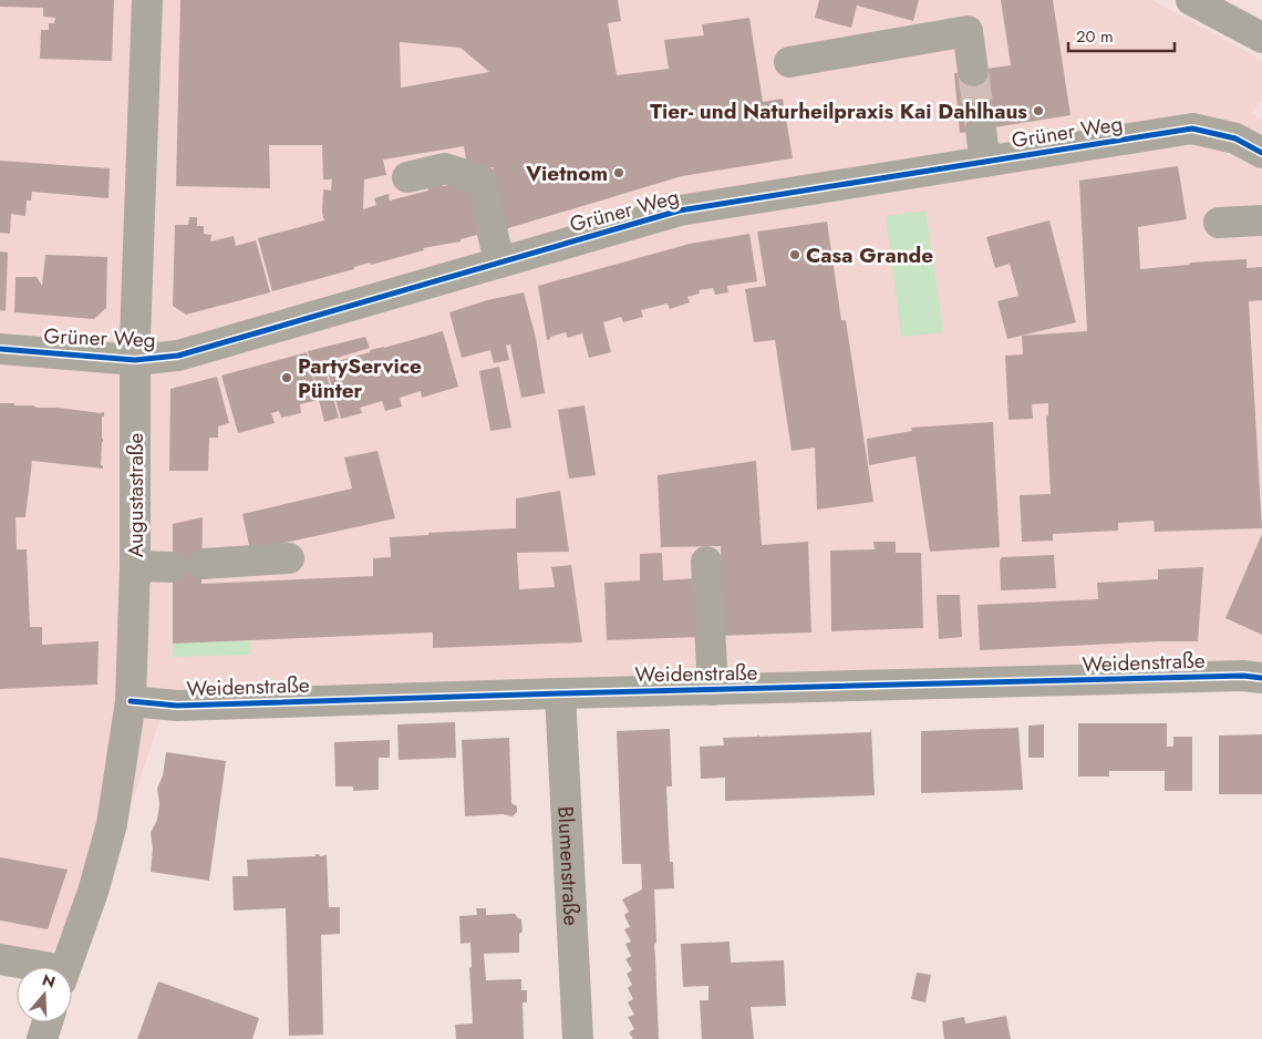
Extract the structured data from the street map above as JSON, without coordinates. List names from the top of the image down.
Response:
{
  "streets": {
    "street": [
      "Grüner Weg",
      "Augustastraße",
      "Weidenstraße",
      "Blumenstraße"
    ]
  },
  "crossings": [
    ["Grüner Weg", "Augustastraße"],
    ["Augustastraße", "Weidenstraße"],
    ["Weidenstraße", "Blumenstraße"]
  ],
  "places": [
    "Tier- und Naturheilpraxis Kai Dahlhaus",
    "Vietnom",
    "Casa Grande",
    "PartyService Pünter"
  ],
  "scale_bar": "20 m",
  "north": "top"
}
